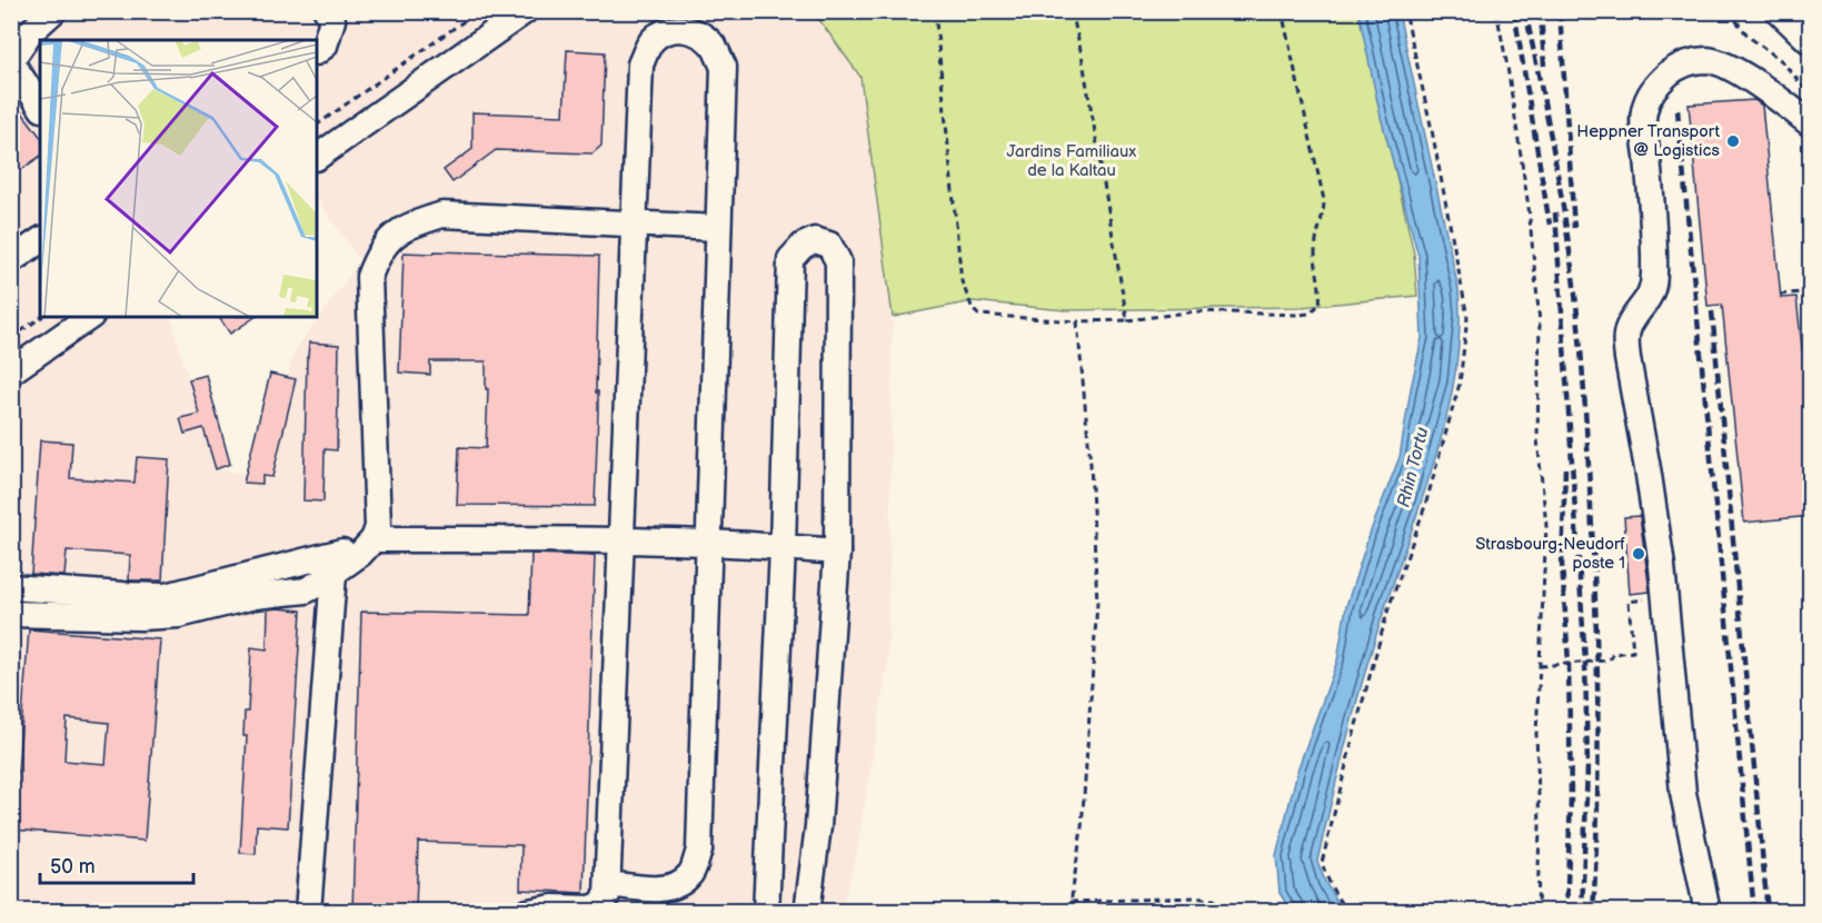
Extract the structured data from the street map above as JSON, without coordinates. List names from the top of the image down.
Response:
{
  "water": ["Rhin Tortu"],
  "parks": ["Jardins Familiaux de la Kaltau"],
  "places": ["Heppner Transport @ Logistics", "Strasbourg-Neudorf poste 1"],
  "scale_bar": "50 m"
}
